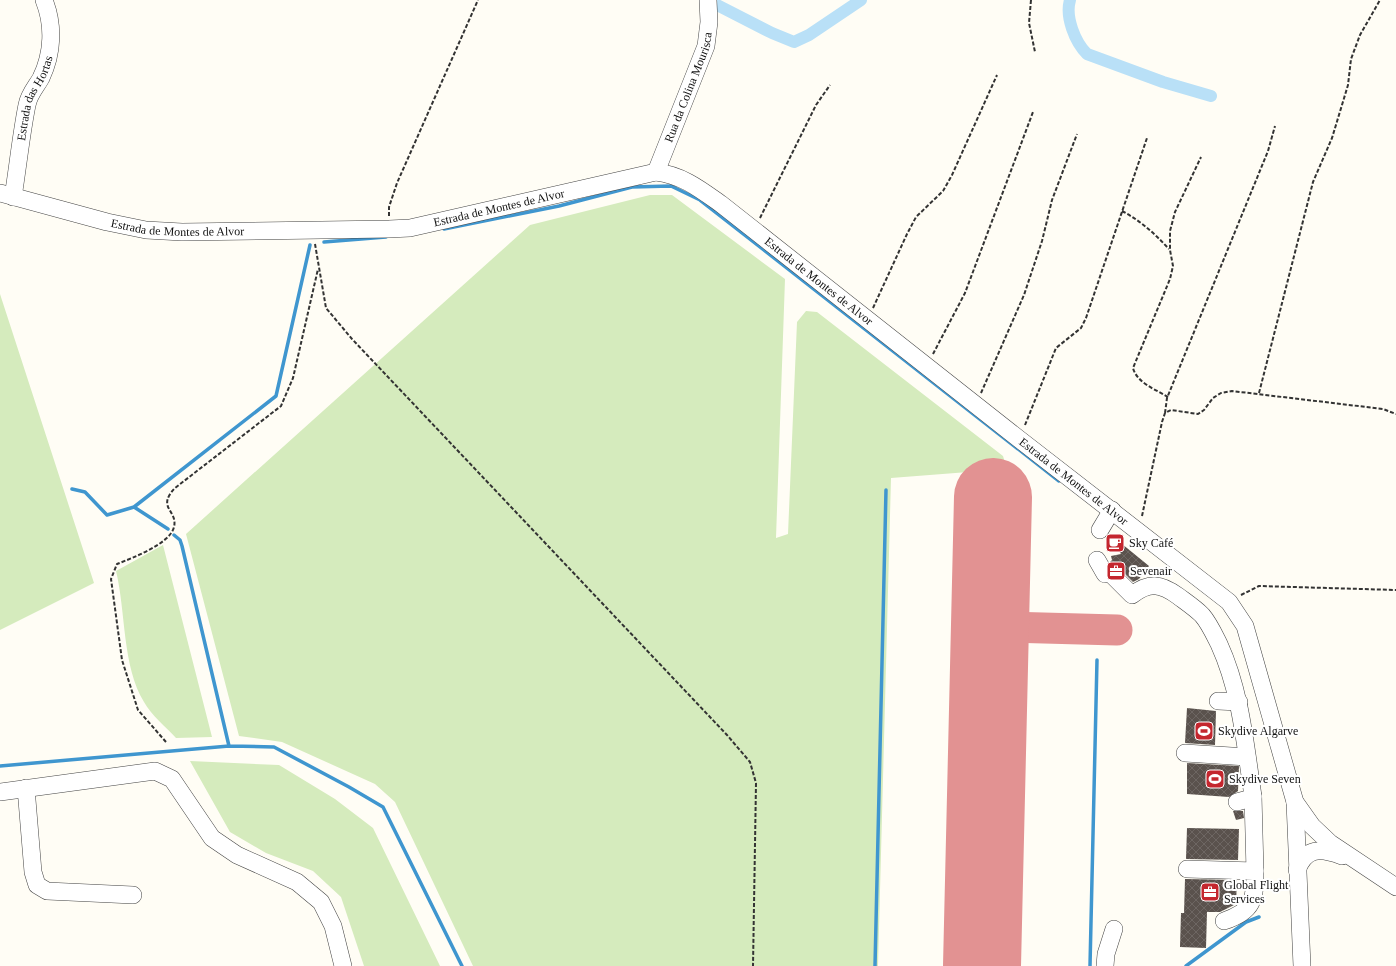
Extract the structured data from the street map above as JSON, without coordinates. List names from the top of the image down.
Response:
{
  "streets": {
    "street": ["Rua da Colina Mourisca", "Estrada das Hortas", "Estrada de Montes de Alvor"]
  },
  "crossings": [
    ["Rua da Colina Mourisca", "Estrada de Montes de Alvor"],
    ["Estrada das Hortas", "Estrada de Montes de Alvor"]
  ],
  "places": {
    "cafe": ["Sky Café"],
    "office": ["Sevenair", "Global Flight Services"],
    "sports": ["Skydive Algarve", "Skydive Seven"]
  }
}
